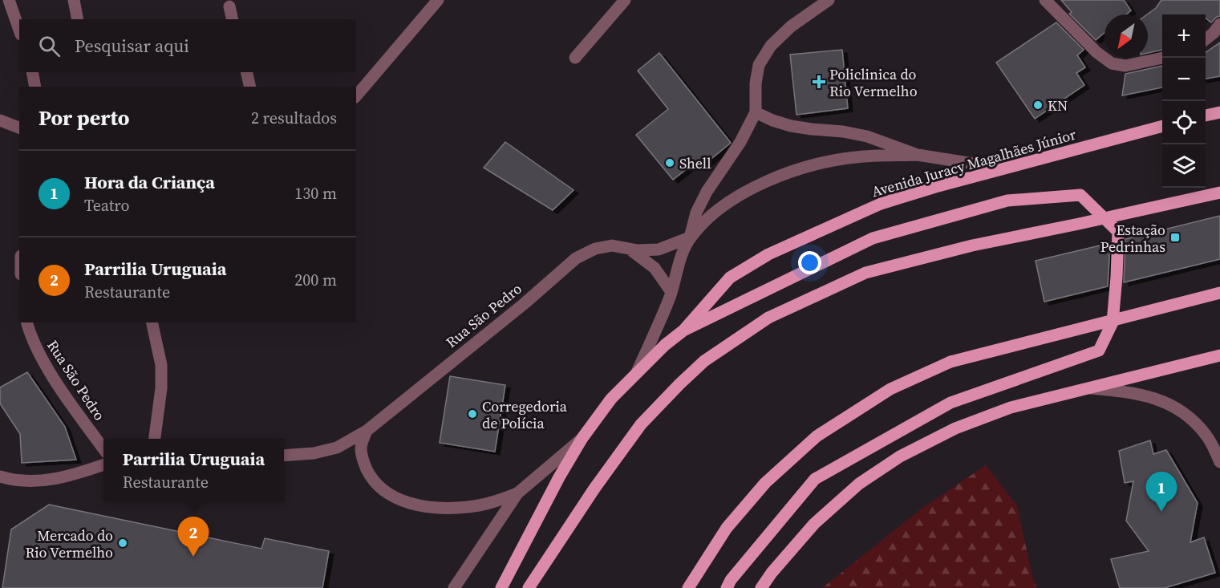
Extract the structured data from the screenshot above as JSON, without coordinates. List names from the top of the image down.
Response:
{
  "streets": {
    "main road": ["Avenida Juracy Magalhães Júnior"],
    "street": ["Rua São Pedro"]
  },
  "places": {
    "health": ["Policlinica do Rio Vermelho"],
    "other": [
      "KN",
      "Shell",
      "Corregedoria de Polícia",
      "Mercado do Rio Vermelho"
    ],
    "transit": ["Estação Pedrinhas"]
  },
  "north": "bottom left",
  "page": {
    "map_buttons": ["+", "−"],
    "search": "Pesquisar aqui",
    "heading": ["Por perto", "2 resultados"],
    "list": [
      {
        "mark": "1",
        "name": "Hora da Criança",
        "note": "Teatro",
        "value": "130 m"
      },
      {
        "mark": "2",
        "name": "Parrilia Uruguaia",
        "note": "Restaurante",
        "value": "200 m"
      }
    ],
    "popup": ["Parrilia Uruguaia", "Restaurante"],
    "pins": ["1", "2"]
  }
}
